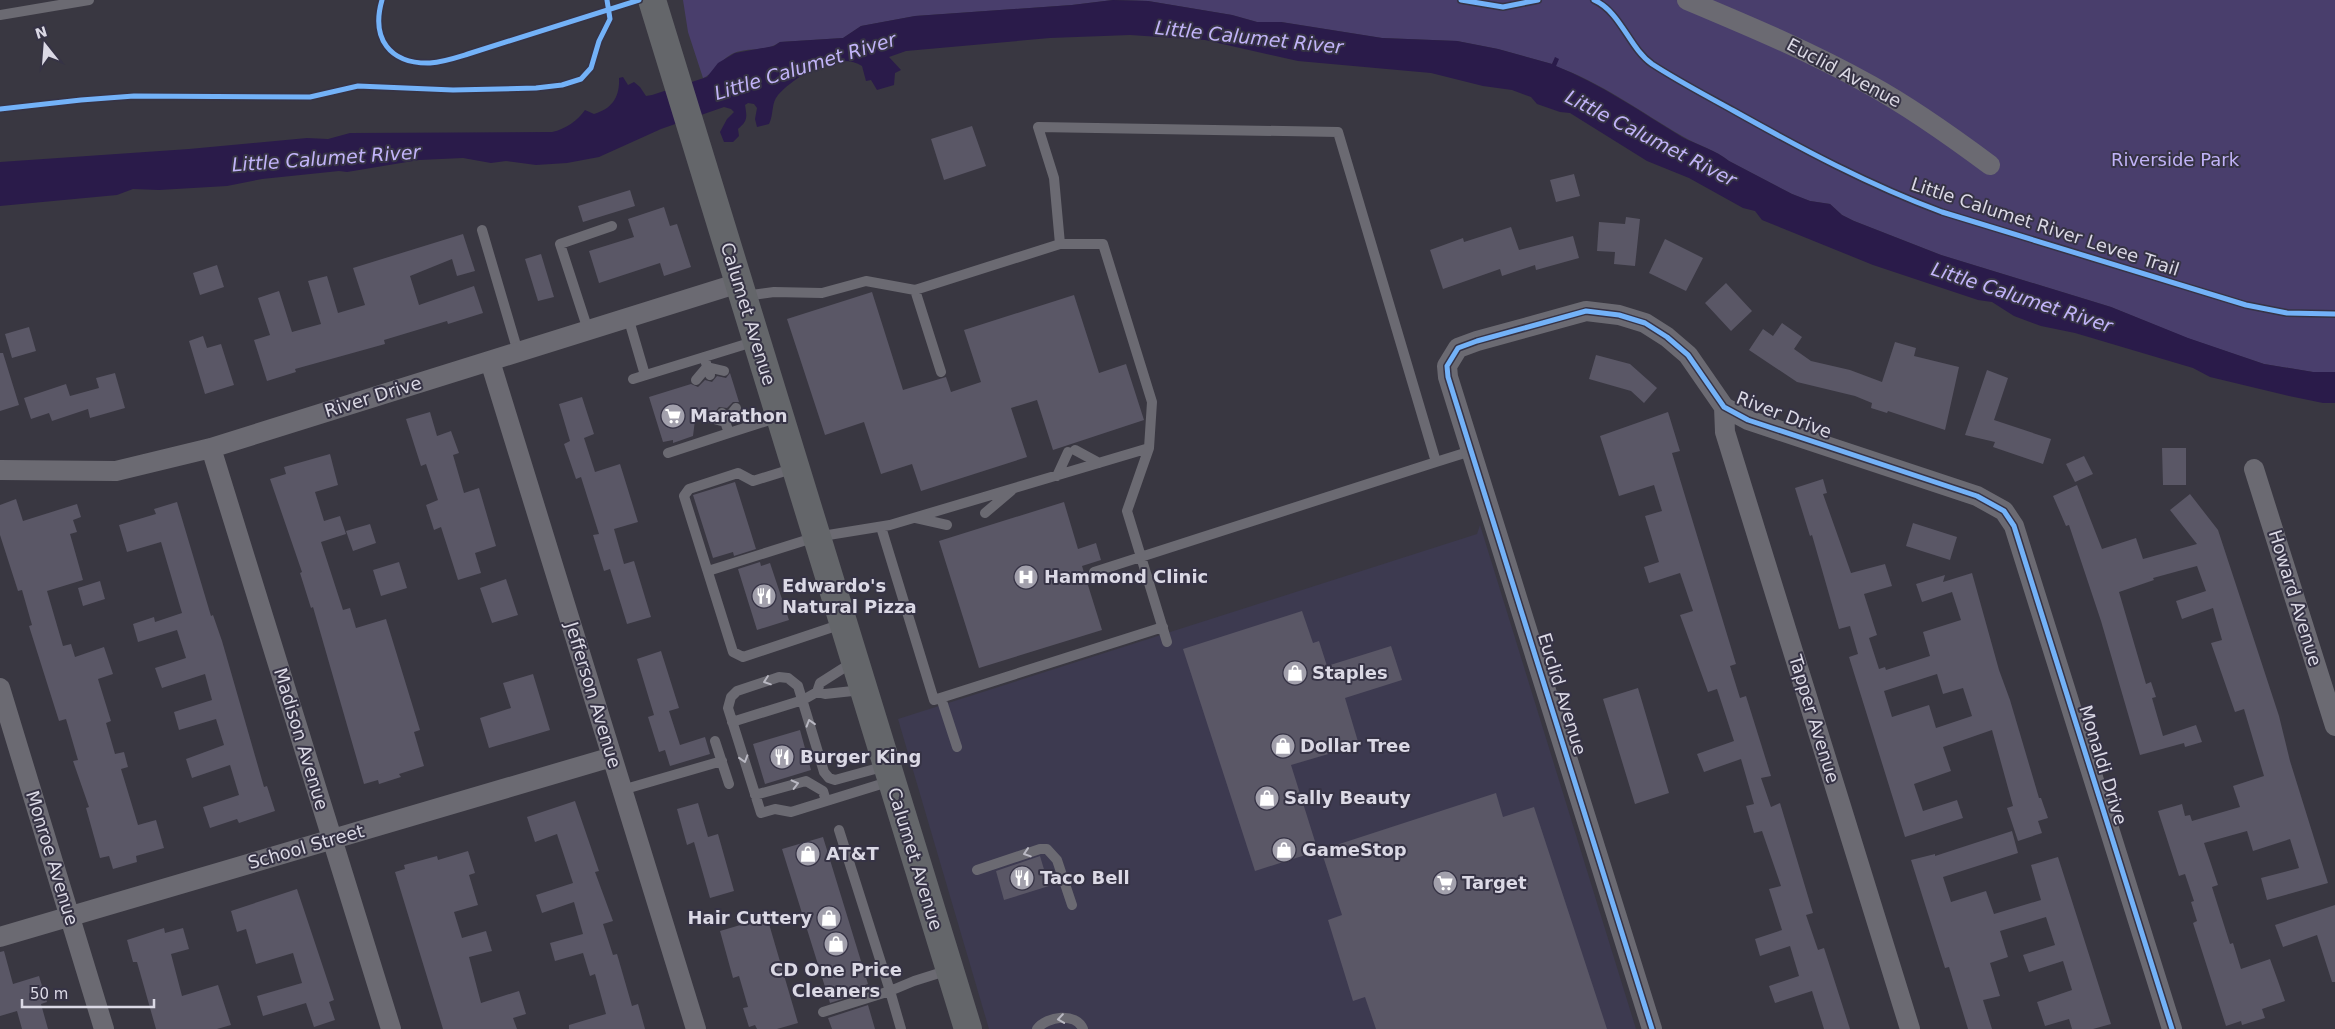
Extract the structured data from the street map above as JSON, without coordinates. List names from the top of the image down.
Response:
{
  "streets": {
    "main road": ["Calumet Avenue"],
    "street": [
      "Euclid Avenue",
      "River Drive",
      "Howard Avenue",
      "Jefferson Avenue",
      "Tapper Avenue",
      "Madison Avenue",
      "Monaldi Drive",
      "School Street",
      "Monroe Avenue"
    ],
    "cycle path": ["Little Calumet River Levee Trail"]
  },
  "crossings": [
    ["Euclid Avenue", "River Drive"],
    ["Calumet Avenue", "River Drive"],
    ["River Drive", "Jefferson Avenue"],
    ["River Drive", "Tapper Avenue"],
    ["River Drive", "Madison Avenue"],
    ["River Drive", "Monaldi Drive"],
    ["Jefferson Avenue", "School Street"],
    ["Madison Avenue", "School Street"],
    ["School Street", "Monroe Avenue"]
  ],
  "water": ["Little Calumet River"],
  "parks": ["Riverside Park"],
  "places": {
    "supermarket": ["Marathon", "Target"],
    "hospital": ["Hammond Clinic"],
    "restaurant": ["Edwardo's Natural Pizza", "Burger King", "Taco Bell"],
    "shop": [
      "Staples",
      "Dollar Tree",
      "Sally Beauty",
      "GameStop",
      "AT&T",
      "Hair Cuttery",
      "CD One Price Cleaners"
    ]
  },
  "scale_bar": "50 m",
  "north": "top"
}
